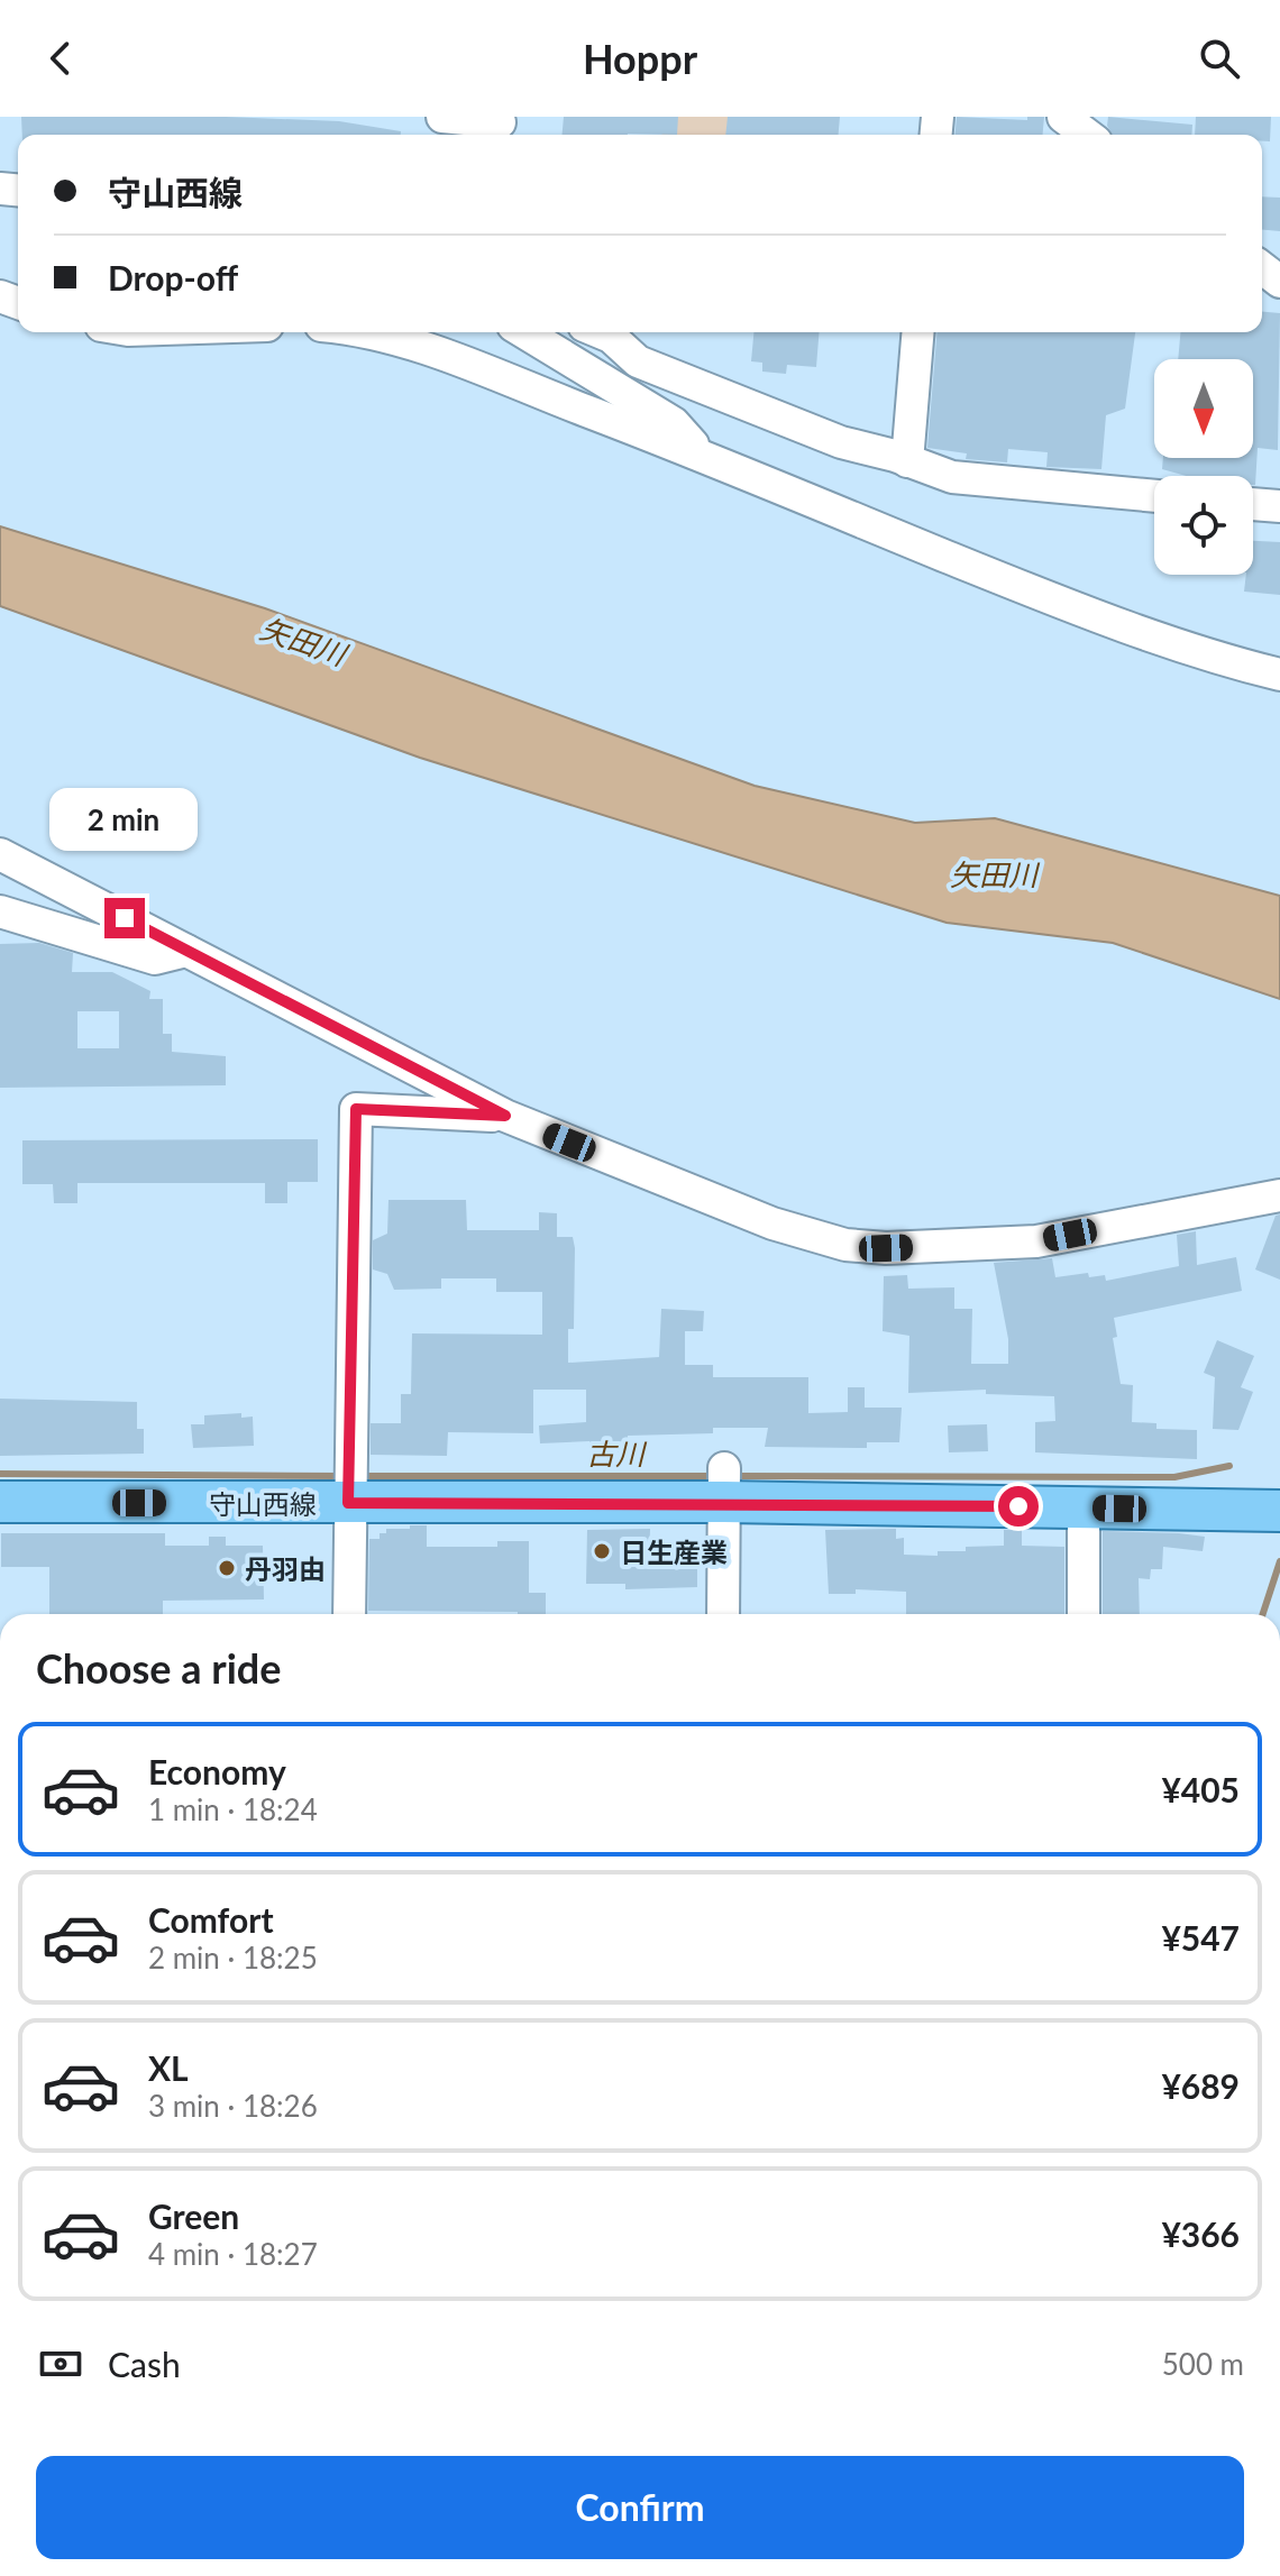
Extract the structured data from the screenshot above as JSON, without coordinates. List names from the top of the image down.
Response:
{
  "streets": {
    "main road": ["守山西線"]
  },
  "water": ["矢田川", "古川"],
  "places": ["日生産業", "丹羽由"],
  "north": "bottom",
  "page": {
    "header": "Hoppr",
    "banner": ["守山西線", "Drop-off"],
    "bubble": "2 min",
    "heading": "Choose a ride",
    "list": [
      {
        "name": "Economy",
        "note": "1 min · 18:24",
        "value": "¥405"
      },
      {
        "name": "Comfort",
        "note": "2 min · 18:25",
        "value": "¥547"
      },
      {
        "name": "XL",
        "note": "3 min · 18:26",
        "value": "¥689"
      },
      {
        "name": "Green",
        "note": "4 min · 18:27",
        "value": "¥366"
      }
    ],
    "pay": ["Cash", "500 m"],
    "buttons": "Confirm"
  }
}
